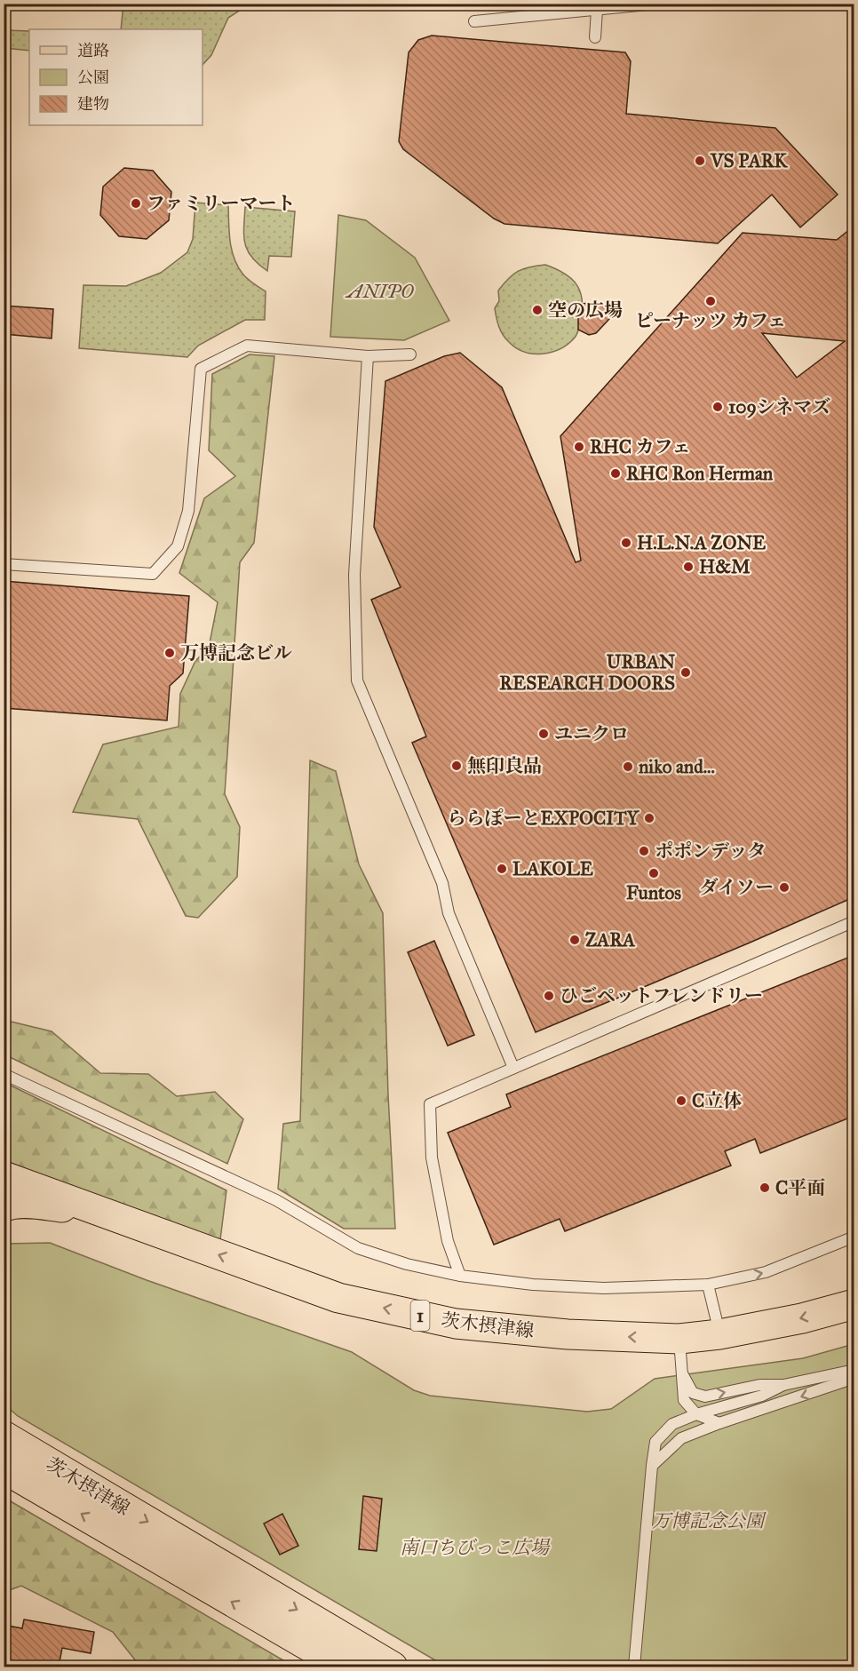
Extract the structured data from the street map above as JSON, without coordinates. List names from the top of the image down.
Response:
{
  "streets": {
    "main road": ["1", "茨木摂津線"]
  },
  "parks": ["ANIPO", "万博記念公園", "南口ちびっこ広場"],
  "places": [
    "VS PARK",
    "ファミリーマート",
    "ピーナッツ カフェ",
    "空の広場",
    "109シネマズ",
    "RHC カフェ",
    "RHC Ron Herman",
    "H.L.N.A ZONE",
    "H&M",
    "万博記念ビル",
    "URBAN RESEARCH DOORS",
    "ユニクロ",
    "無印良品",
    "niko and...",
    "ららぽーとEXPOCITY",
    "ポポンデッタ",
    "LAKOLE",
    "Funtos",
    "ダイソー",
    "ZARA",
    "ひごペットフレンドリー",
    "C立体",
    "C平面"
  ],
  "legend": ["道路", "公園", "建物"]
}
